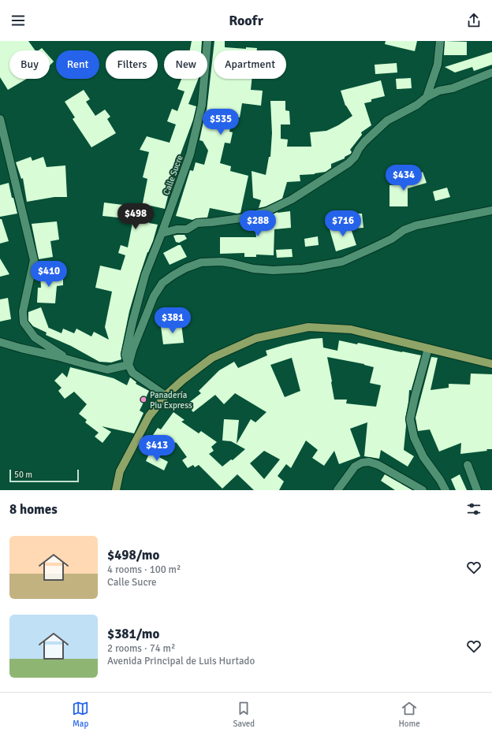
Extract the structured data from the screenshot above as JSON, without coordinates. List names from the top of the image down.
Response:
{
  "streets": {
    "street": ["Calle Sucre"]
  },
  "places": ["Panadería Piu Express"],
  "scale_bar": "50 m",
  "page": {
    "header": "Roofr",
    "chip": [
      "Buy",
      "Rent",
      "Filters",
      "New",
      "Apartment"
    ],
    "price": [
      "$535",
      "$434",
      "$498",
      "$288",
      "$716",
      "$410",
      "$381",
      "$413"
    ],
    "scale": "50 m",
    "heading": "8 homes",
    "list": [
      {
        "name": "$498/mo",
        "note": "4 rooms · 100 m² · Calle Sucre"
      },
      {
        "name": "$381/mo",
        "note": "2 rooms · 74 m² · Avenida Principal de Luis Hurtado"
      }
    ],
    "tabs": ["Map", "Saved", "Home"]
  }
}
